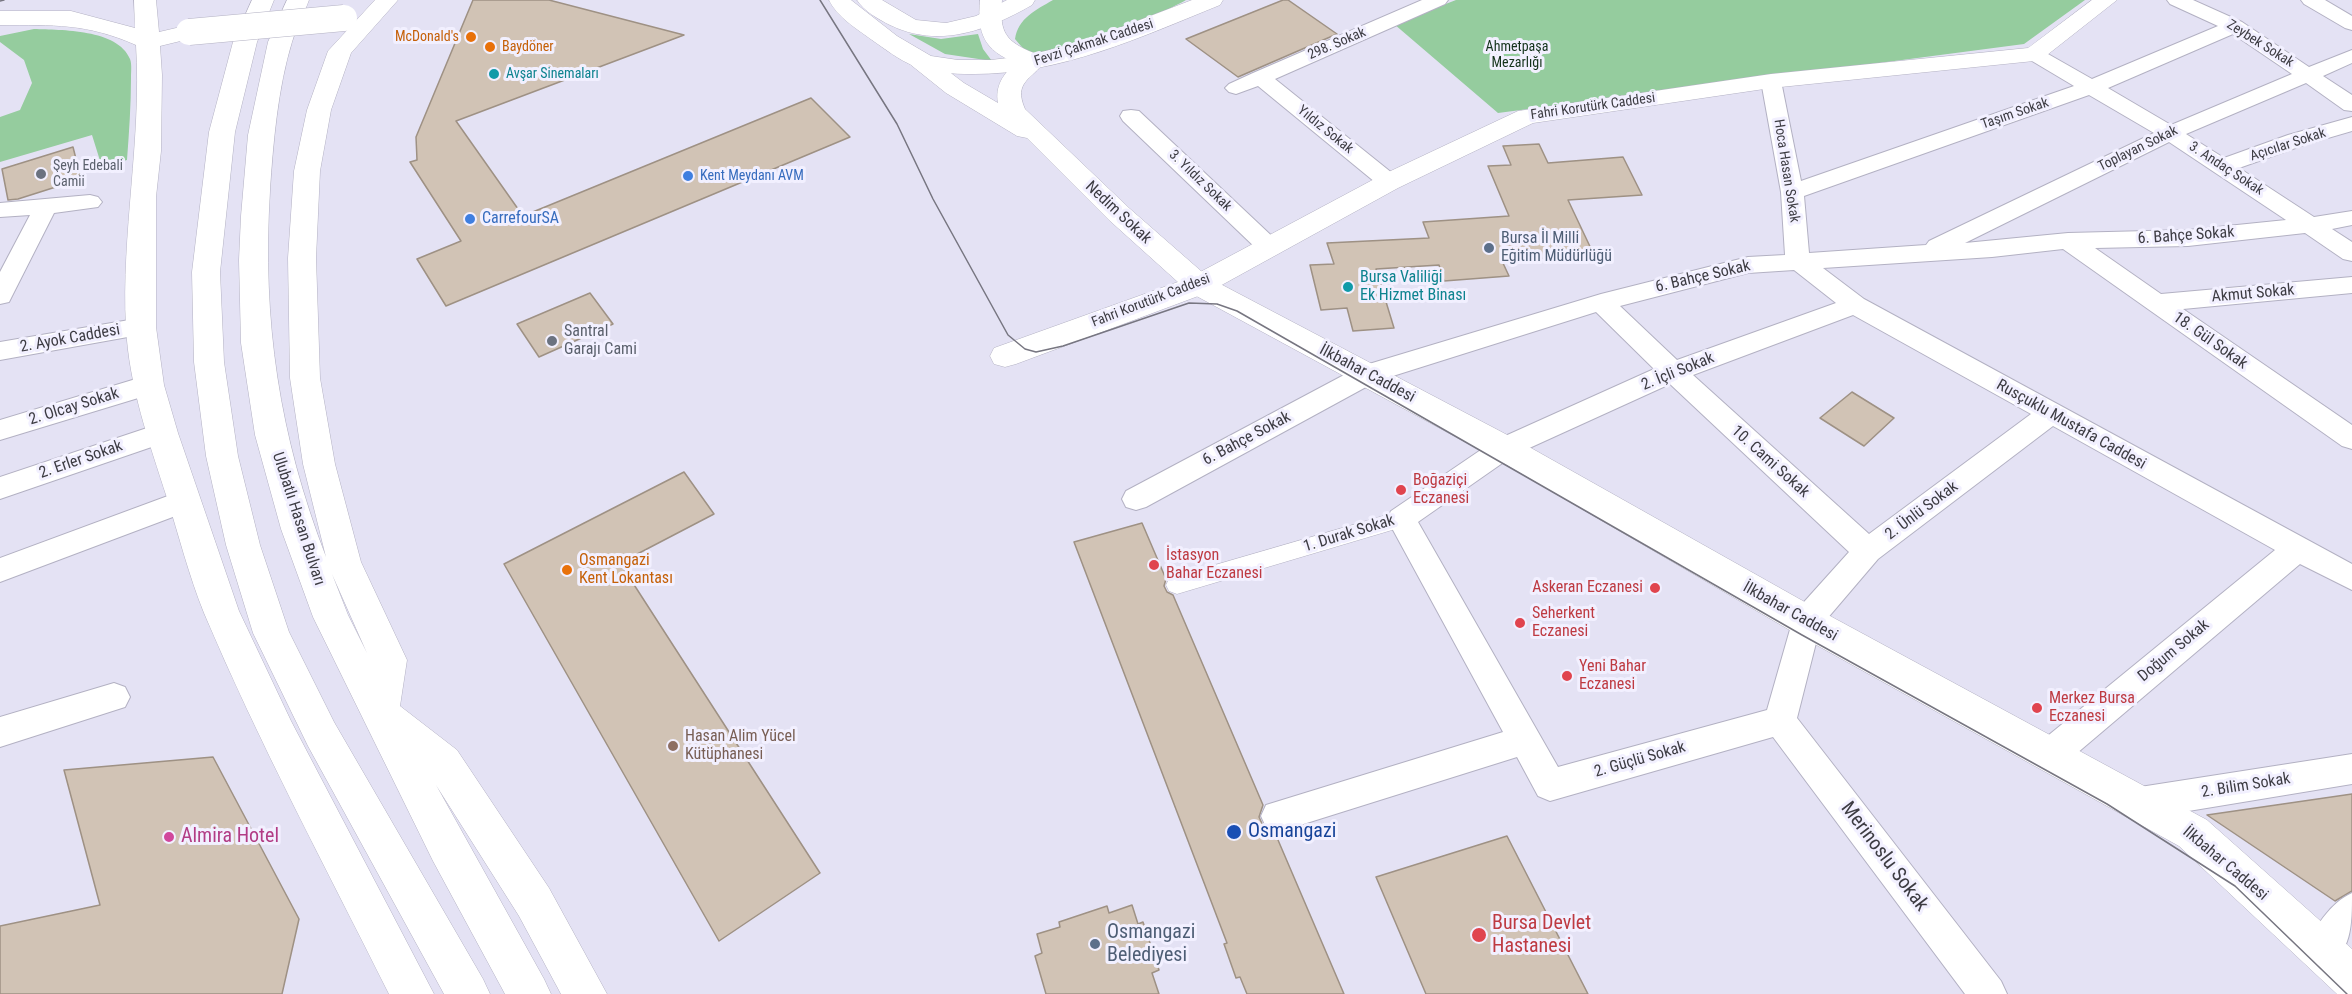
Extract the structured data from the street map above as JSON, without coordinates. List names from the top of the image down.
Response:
{
  "streets": {
    "main road": [
      "Fevzi Çakmak Caddesi",
      "Fahri Korutürk Caddesi",
      "Nedim Sokak",
      "İlkbahar Caddesi",
      "Ulubatlı Hasan Bulvarı"
    ],
    "street": [
      "298. Sokak",
      "Zeybek Sokak",
      "Taşım Sokak",
      "Yıldız Sokak",
      "Açıcılar Sokak",
      "Toplayan Sokak",
      "3. Andaç Sokak",
      "Hoca Hasan Sokak",
      "3. Yıldız Sokak",
      "6. Bahçe Sokak",
      "Akmut Sokak",
      "2. Ayok Caddesi",
      "18. Gül Sokak",
      "2. İçli Sokak",
      "2. Olcay Sokak",
      "Rusçuklu Mustafa Caddesi",
      "2. Erler Sokak",
      "10. Cami Sokak",
      "2. Ünlü Sokak",
      "1. Durak Sokak",
      "Doğum Sokak",
      "2. Güçlü Sokak",
      "2. Bilim Sokak",
      "Merinoslu Sokak"
    ]
  },
  "crossings": [
    ["Fevzi Çakmak Caddesi", "Nedim Sokak"],
    ["298. Sokak", "Yıldız Sokak"],
    ["Zeybek Sokak", "Taşım Sokak"],
    ["Zeybek Sokak", "Toplayan Sokak"],
    ["Fahri Korutürk Caddesi", "Yıldız Sokak"],
    ["Fahri Korutürk Caddesi", "3. Andaç Sokak"],
    ["Fahri Korutürk Caddesi", "Hoca Hasan Sokak"],
    ["Fahri Korutürk Caddesi", "3. Yıldız Sokak"],
    ["Fahri Korutürk Caddesi", "Nedim Sokak"],
    ["Fahri Korutürk Caddesi", "İlkbahar Caddesi"],
    ["Taşım Sokak", "3. Andaç Sokak"],
    ["Taşım Sokak", "Hoca Hasan Sokak"],
    ["Açıcılar Sokak", "3. Andaç Sokak"],
    ["Toplayan Sokak", "3. Andaç Sokak"],
    ["Toplayan Sokak", "6. Bahçe Sokak"],
    ["3. Andaç Sokak", "6. Bahçe Sokak"],
    ["Hoca Hasan Sokak", "6. Bahçe Sokak"],
    ["Hoca Hasan Sokak", "Rusçuklu Mustafa Caddesi"],
    ["Nedim Sokak", "İlkbahar Caddesi"],
    ["6. Bahçe Sokak", "18. Gül Sokak"],
    ["6. Bahçe Sokak", "İlkbahar Caddesi"],
    ["6. Bahçe Sokak", "Rusçuklu Mustafa Caddesi"],
    ["6. Bahçe Sokak", "10. Cami Sokak"],
    ["Akmut Sokak", "18. Gül Sokak"],
    ["2. İçli Sokak", "İlkbahar Caddesi"],
    ["2. İçli Sokak", "Rusçuklu Mustafa Caddesi"],
    ["2. İçli Sokak", "10. Cami Sokak"],
    ["2. İçli Sokak", "1. Durak Sokak"],
    ["İlkbahar Caddesi", "2. Ünlü Sokak"],
    ["İlkbahar Caddesi", "1. Durak Sokak"],
    ["İlkbahar Caddesi", "Doğum Sokak"],
    ["İlkbahar Caddesi", "2. Bilim Sokak"],
    ["Rusçuklu Mustafa Caddesi", "2. Ünlü Sokak"],
    ["Rusçuklu Mustafa Caddesi", "Doğum Sokak"],
    ["10. Cami Sokak", "2. Ünlü Sokak"],
    ["1. Durak Sokak", "2. Güçlü Sokak"],
    ["2. Güçlü Sokak", "Merinoslu Sokak"]
  ],
  "parks": ["Ahmetpaşa Mezarlığı"],
  "places": [
    "McDonald's",
    "Baydöner",
    "Avşar Sinemaları",
    "Şeyh Edebali Camii",
    "Kent Meydanı AVM",
    "CarrefourSA",
    "Bursa İl Milli Eğitim Müdürlüğü",
    "Bursa Valiliği Ek Hizmet Binası",
    "Santral Garajı Cami",
    "Boğaziçi Eczanesi",
    "İstasyon Bahar Eczanesi",
    "Osmangazi Kent Lokantası",
    "Askeran Eczanesi",
    "Seherkent Eczanesi",
    "Yeni Bahar Eczanesi",
    "Merkez Bursa Eczanesi",
    "Hasan Alim Yücel Kütüphanesi",
    "Osmangazi",
    "Almira Hotel",
    "Bursa Devlet Hastanesi",
    "Osmangazi Belediyesi"
  ]
}
